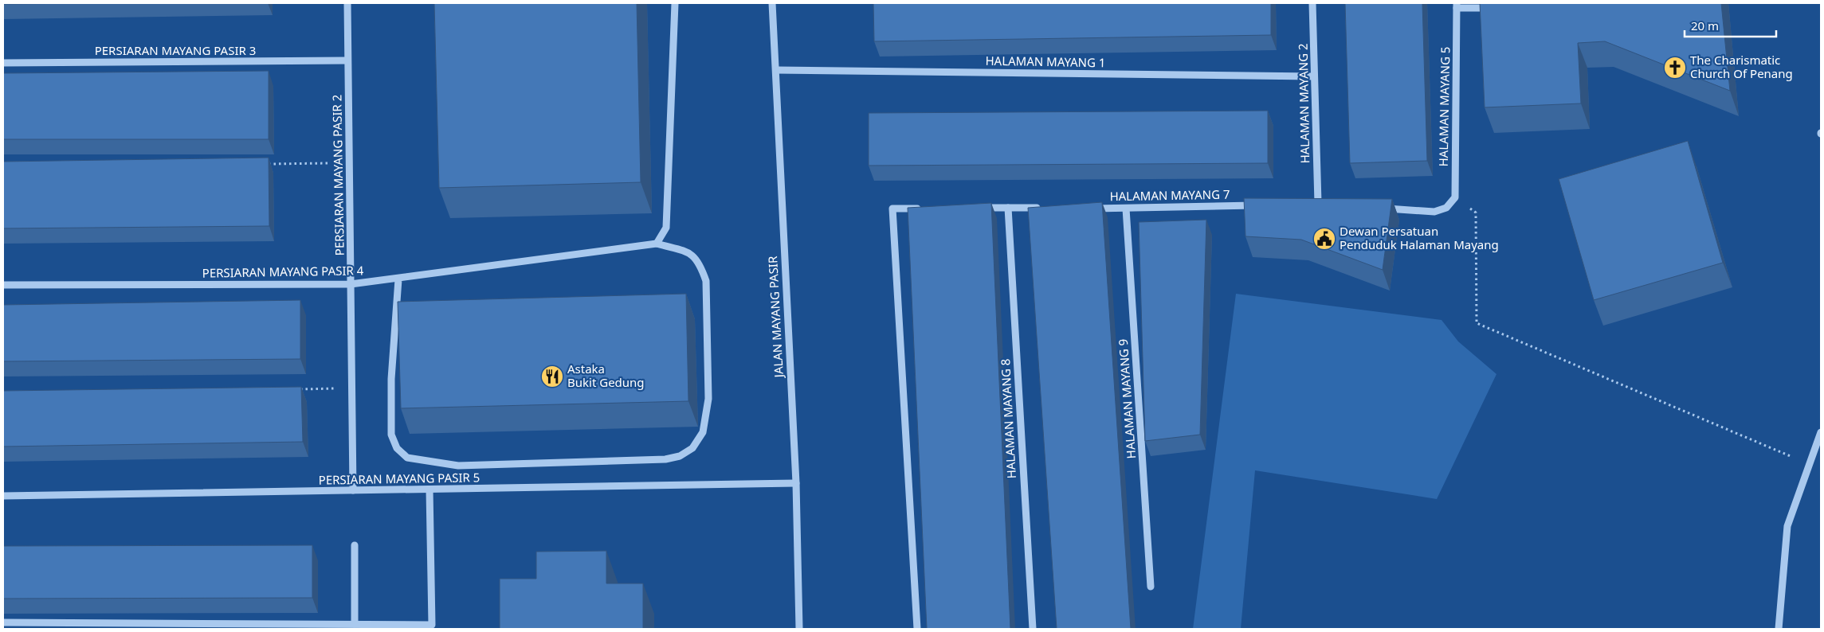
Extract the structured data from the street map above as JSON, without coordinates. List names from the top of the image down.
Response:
{
  "streets": {
    "street": [
      "PERSIARAN MAYANG PASIR 3",
      "HALAMAN MAYANG 1",
      "HALAMAN MAYANG 2",
      "HALAMAN MAYANG 5",
      "PERSIARAN MAYANG PASIR 2",
      "HALAMAN MAYANG 7",
      "PERSIARAN MAYANG PASIR 4",
      "JALAN MAYANG PASIR",
      "HALAMAN MAYANG 9",
      "HALAMAN MAYANG 8",
      "PERSIARAN MAYANG PASIR 5"
    ]
  },
  "crossings": [
    ["PERSIARAN MAYANG PASIR 3", "PERSIARAN MAYANG PASIR 2"],
    ["HALAMAN MAYANG 1", "HALAMAN MAYANG 2"],
    ["HALAMAN MAYANG 1", "JALAN MAYANG PASIR"],
    ["PERSIARAN MAYANG PASIR 2", "PERSIARAN MAYANG PASIR 4"],
    ["PERSIARAN MAYANG PASIR 2", "PERSIARAN MAYANG PASIR 5"],
    ["HALAMAN MAYANG 7", "HALAMAN MAYANG 9"],
    ["JALAN MAYANG PASIR", "PERSIARAN MAYANG PASIR 5"]
  ],
  "places": {
    "church": ["The Charismatic Church Of Penang"],
    "public building": ["Dewan Persatuan Penduduk Halaman Mayang"],
    "restaurant": ["Astaka Bukit Gedung"]
  },
  "scale_bar": "20 m"
}
